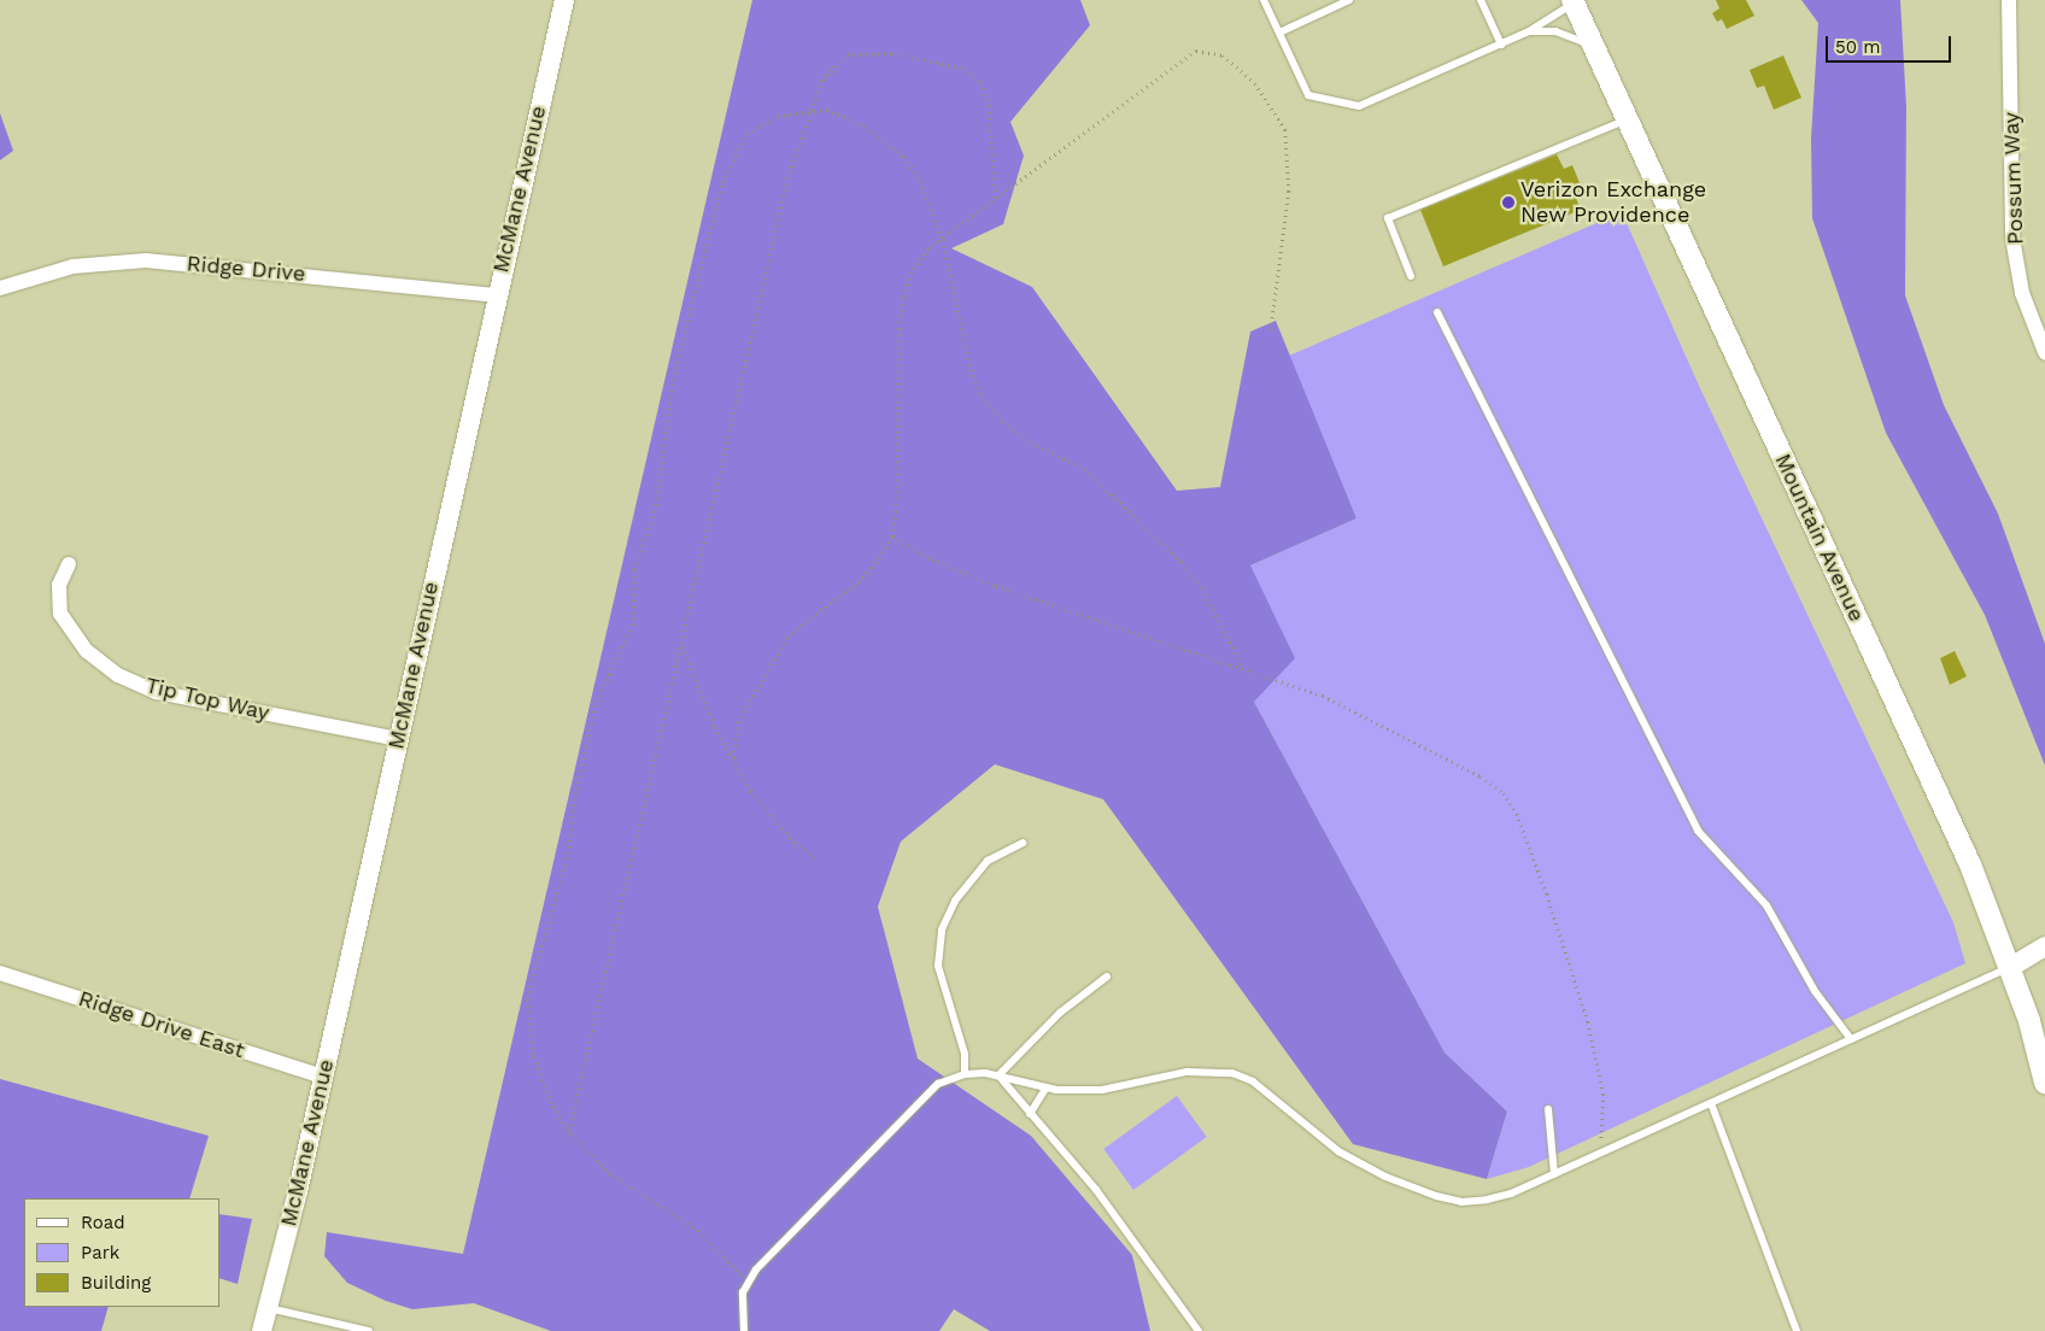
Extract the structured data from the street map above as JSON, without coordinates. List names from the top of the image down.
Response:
{
  "streets": {
    "main road": ["Mountain Avenue"],
    "street": [
      "Possum Way",
      "McMane Avenue",
      "Ridge Drive",
      "Tip Top Way",
      "Ridge Drive East"
    ]
  },
  "crossings": [
    ["McMane Avenue", "Ridge Drive"],
    ["McMane Avenue", "Tip Top Way"],
    ["McMane Avenue", "Ridge Drive East"]
  ],
  "places": ["Verizon Exchange New Providence"],
  "legend": ["Road", "Park", "Building"],
  "scale_bar": "50 m"
}
